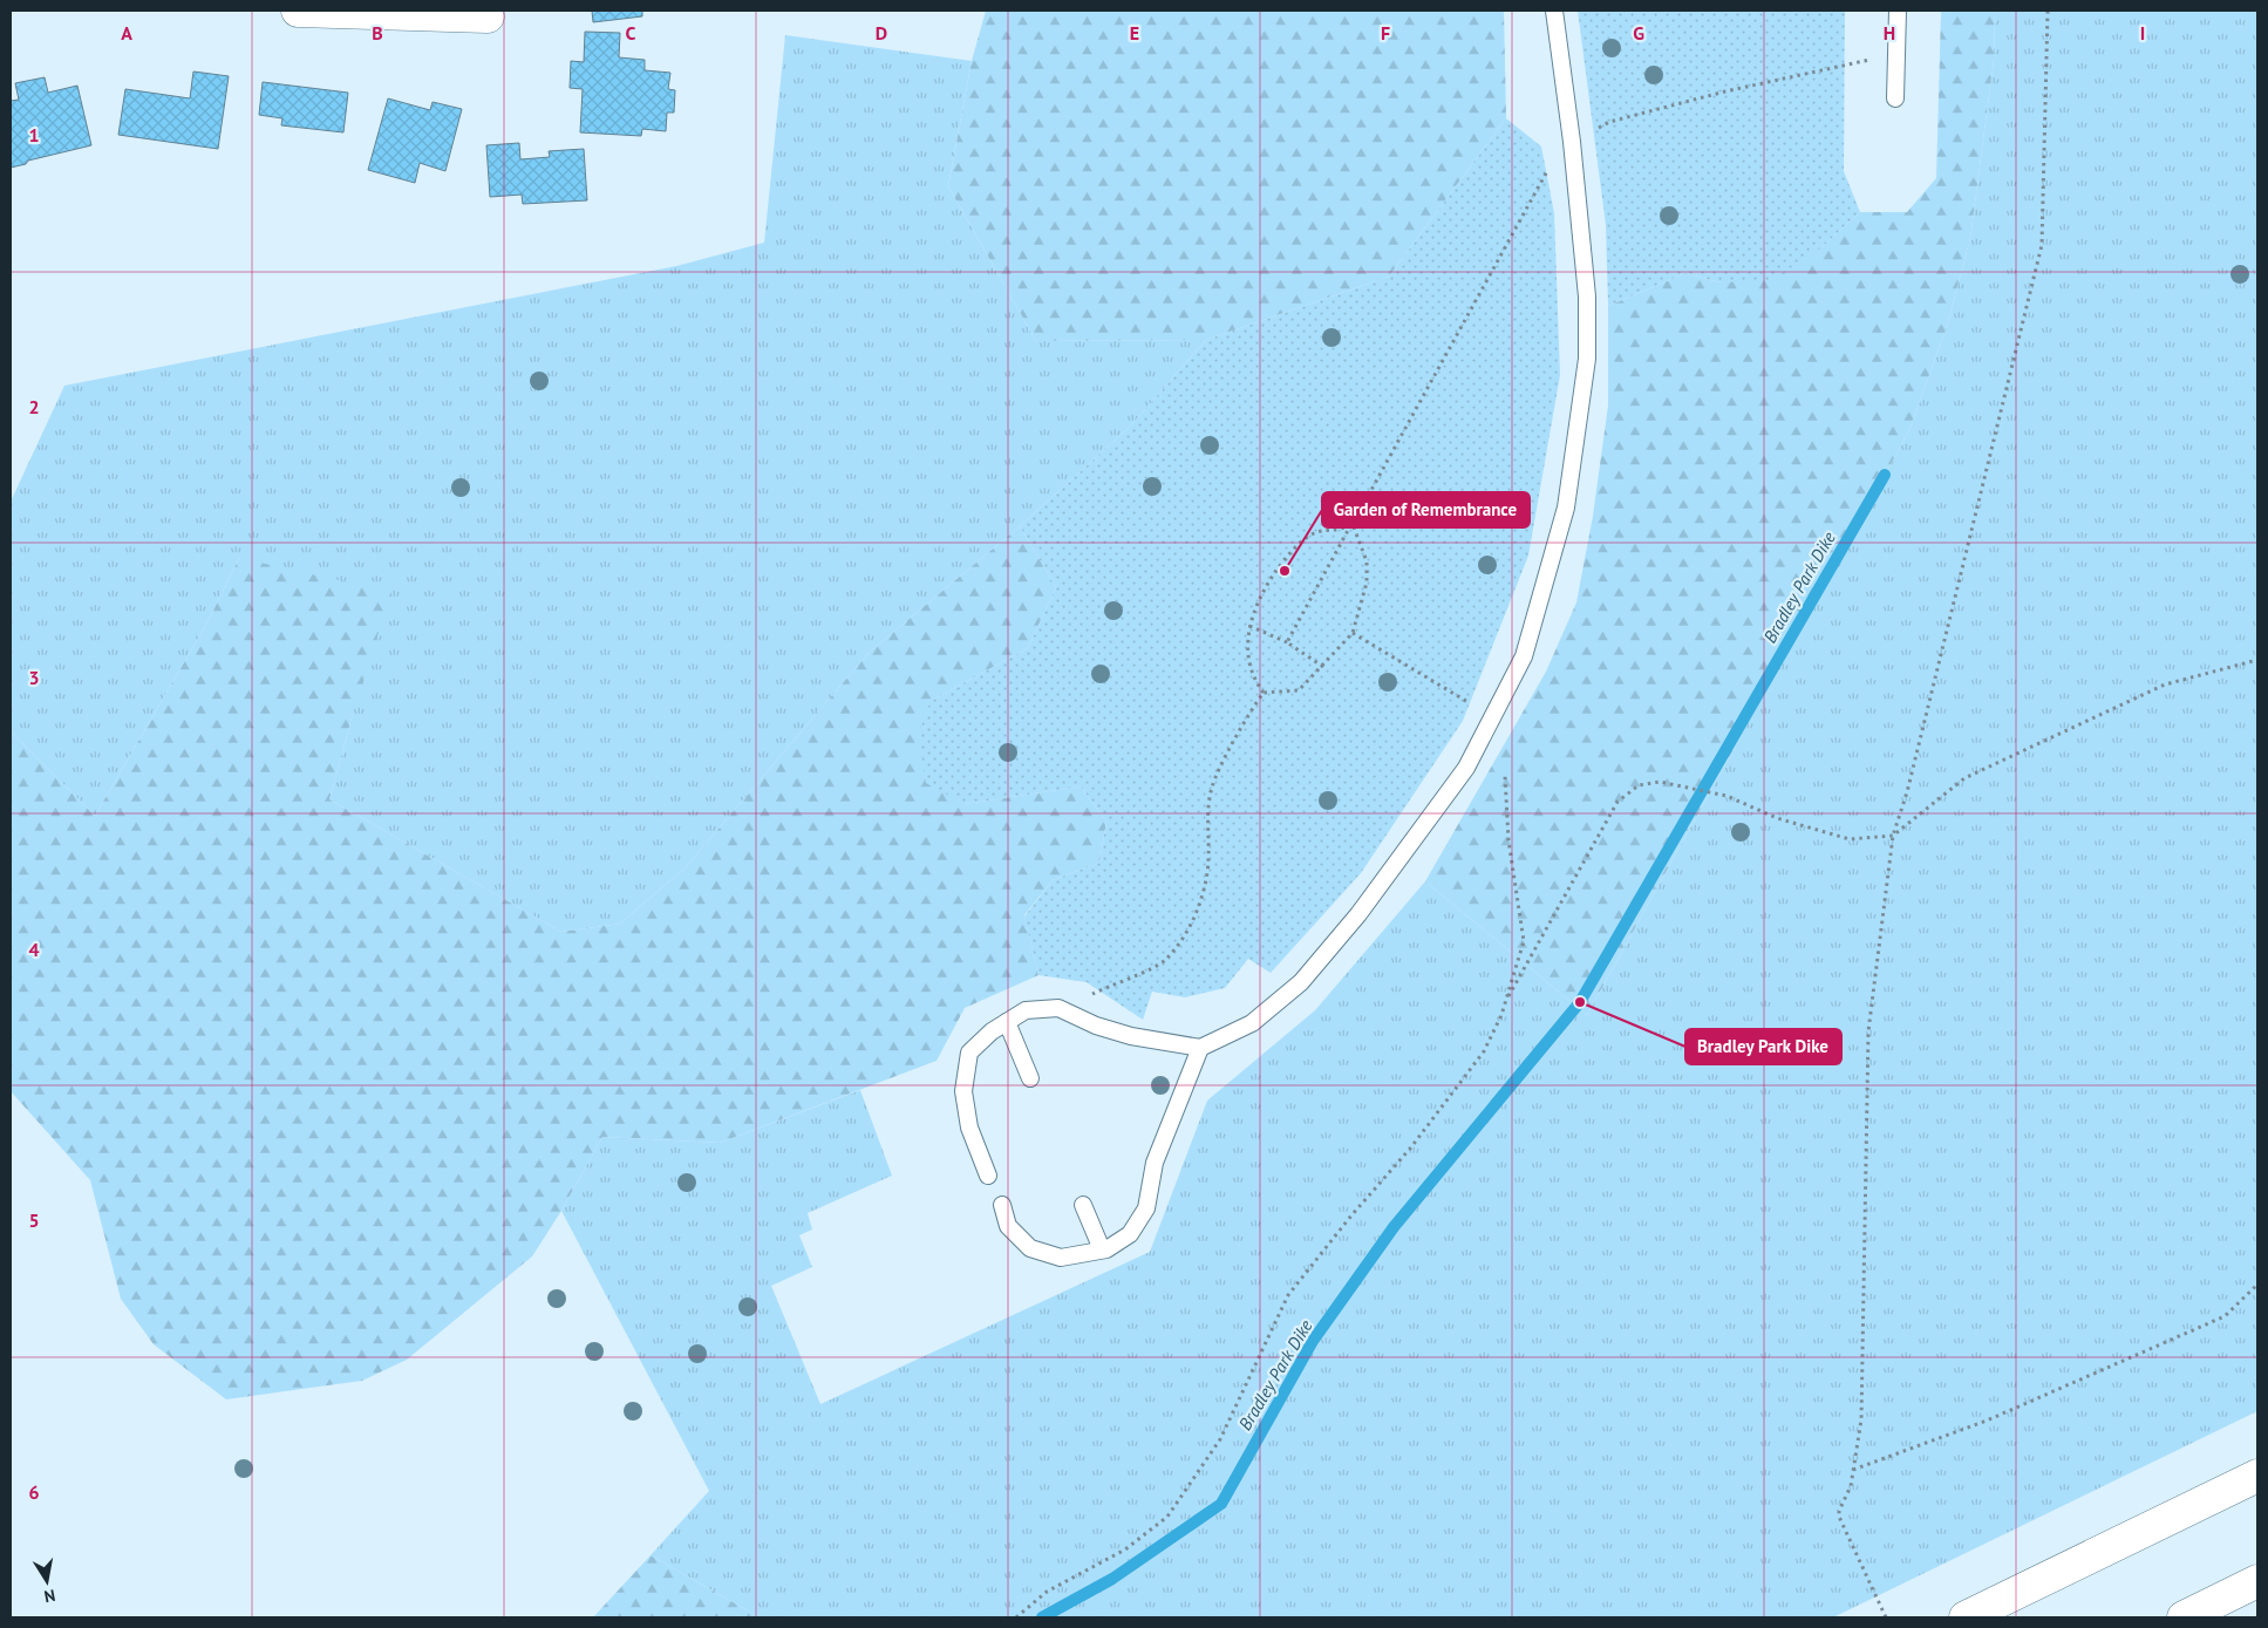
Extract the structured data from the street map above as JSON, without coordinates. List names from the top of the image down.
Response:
{
  "water": ["Bradley Park Dike"],
  "places": ["Garden of Remembrance", "Bradley Park Dike"],
  "north": "bottom",
  "grid": {
    "columns": [
      "A",
      "B",
      "C",
      "D",
      "E",
      "F",
      "G",
      "H",
      "I"
    ],
    "rows": [
      "1",
      "2",
      "3",
      "4",
      "5",
      "6"
    ]
  }
}
